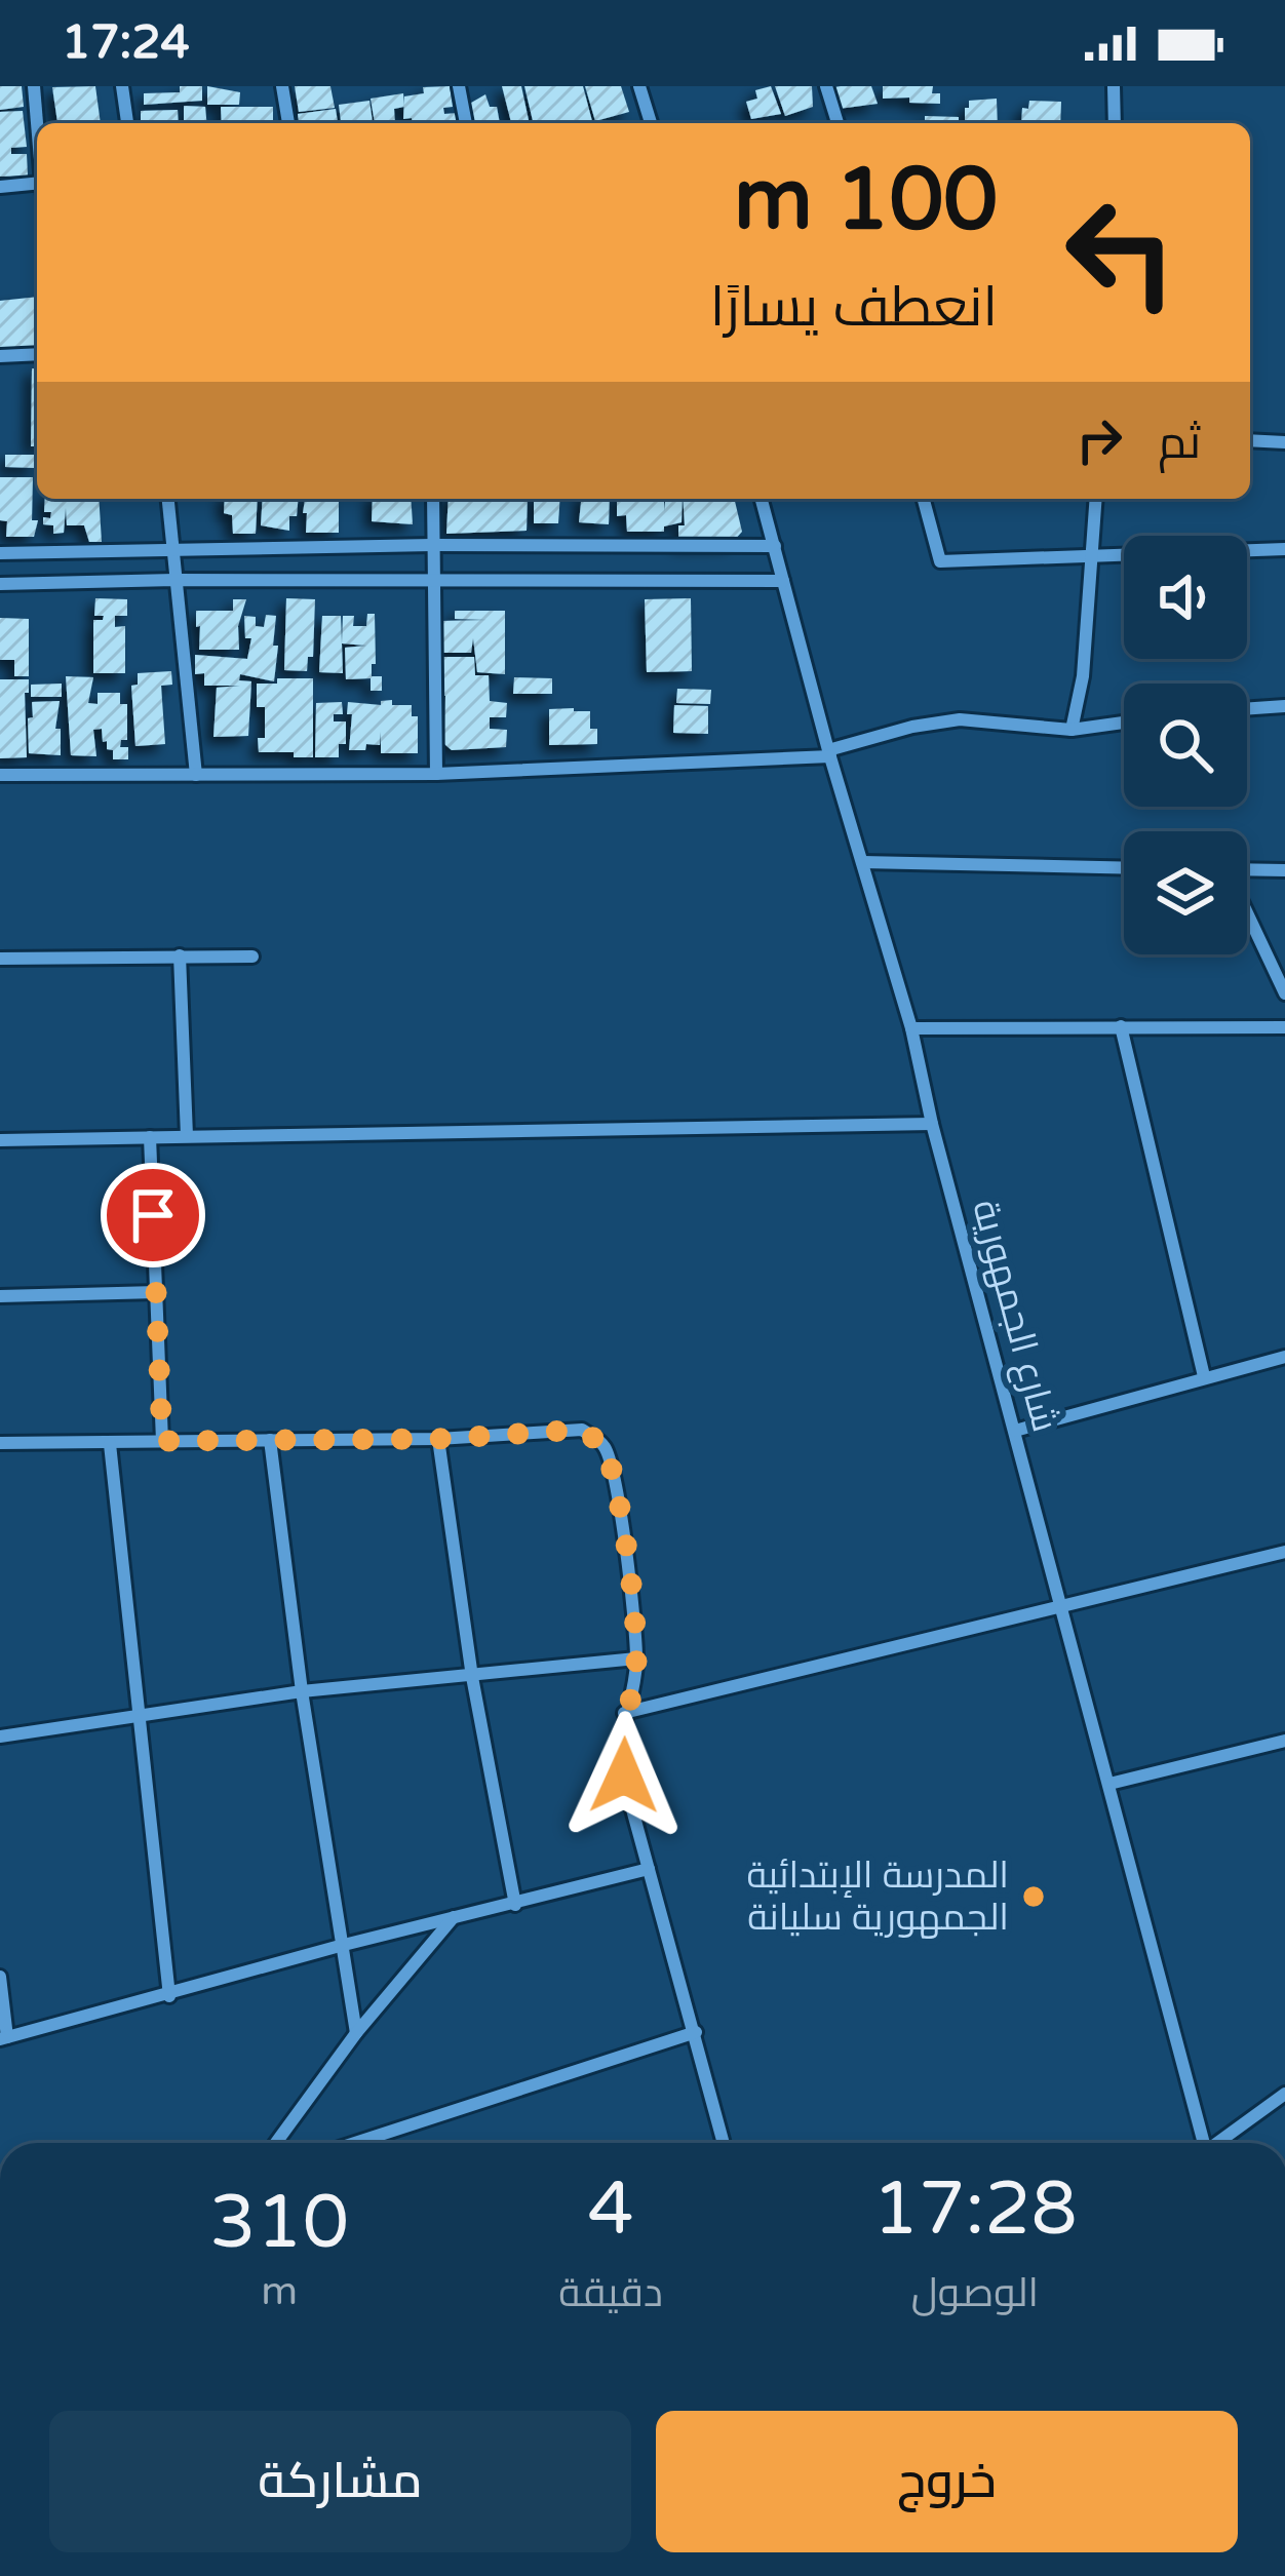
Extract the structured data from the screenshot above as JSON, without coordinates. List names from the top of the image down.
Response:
{
  "streets": {
    "street": ["شارع الجمهورية"]
  },
  "places": ["المدرسة الإبتدائية الجمهورية سليانة"],
  "page": {
    "status": "17:24",
    "turn": ["100 m", "انعطف يسارًا"],
    "then": "ثم",
    "eta": [
      "17:28",
      "الوصول",
      "4",
      "دقيقة",
      "310",
      "m"
    ],
    "buttons": ["خروج", "مشاركة"]
  }
}
